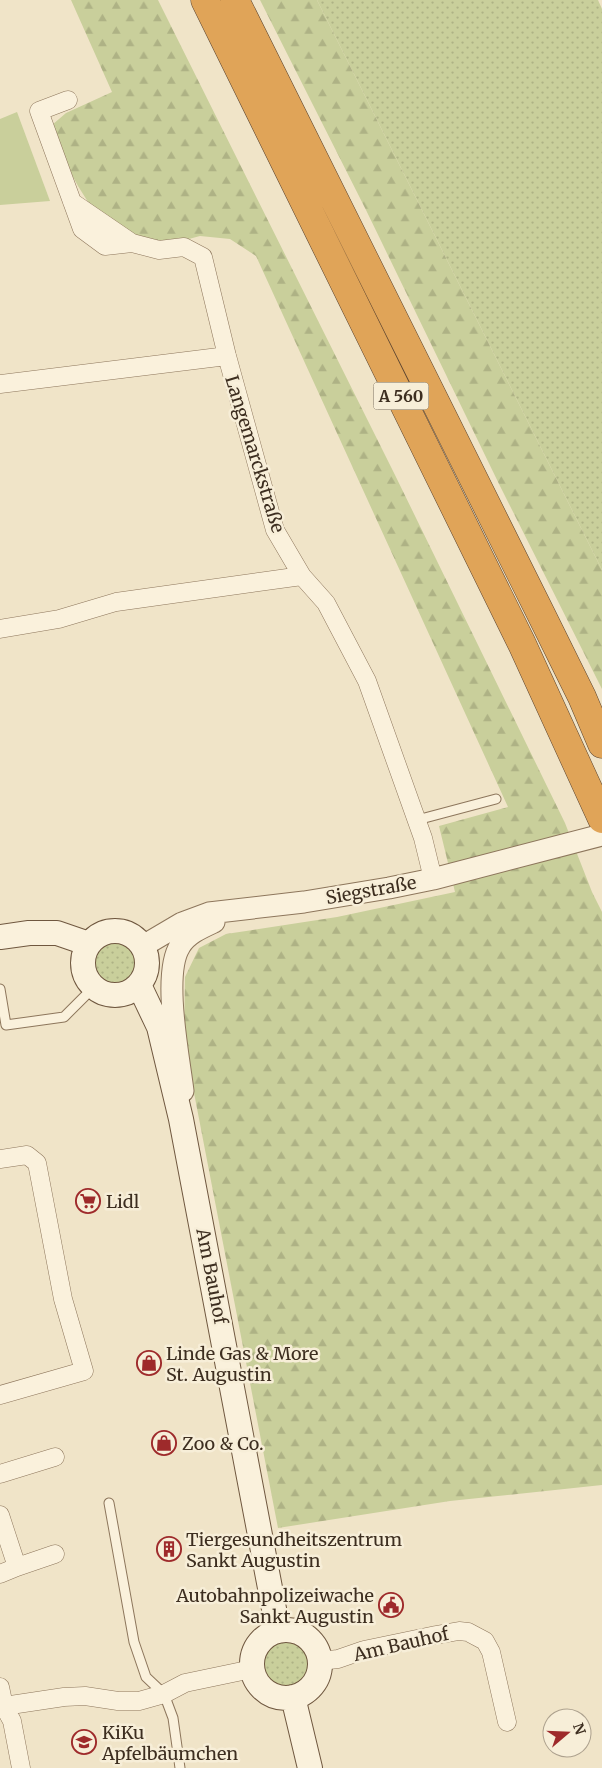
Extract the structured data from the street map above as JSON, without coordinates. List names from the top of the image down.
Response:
{
  "streets": {
    "highway": ["A 560"],
    "main road": ["Am Bauhof"],
    "street": ["Langemarckstraße", "Siegstraße"]
  },
  "crossings": [
    ["Langemarckstraße", "Siegstraße"],
    ["Siegstraße", "Am Bauhof"]
  ],
  "places": {
    "supermarket": ["Lidl"],
    "shop": ["Linde Gas & More St. Augustin", "Zoo & Co."],
    "building": ["Tiergesundheitszentrum Sankt Augustin"],
    "public building": ["Autobahnpolizeiwache Sankt Augustin"],
    "school or university": ["KiKu Apfelbäumchen"]
  },
  "north": "right"
}
